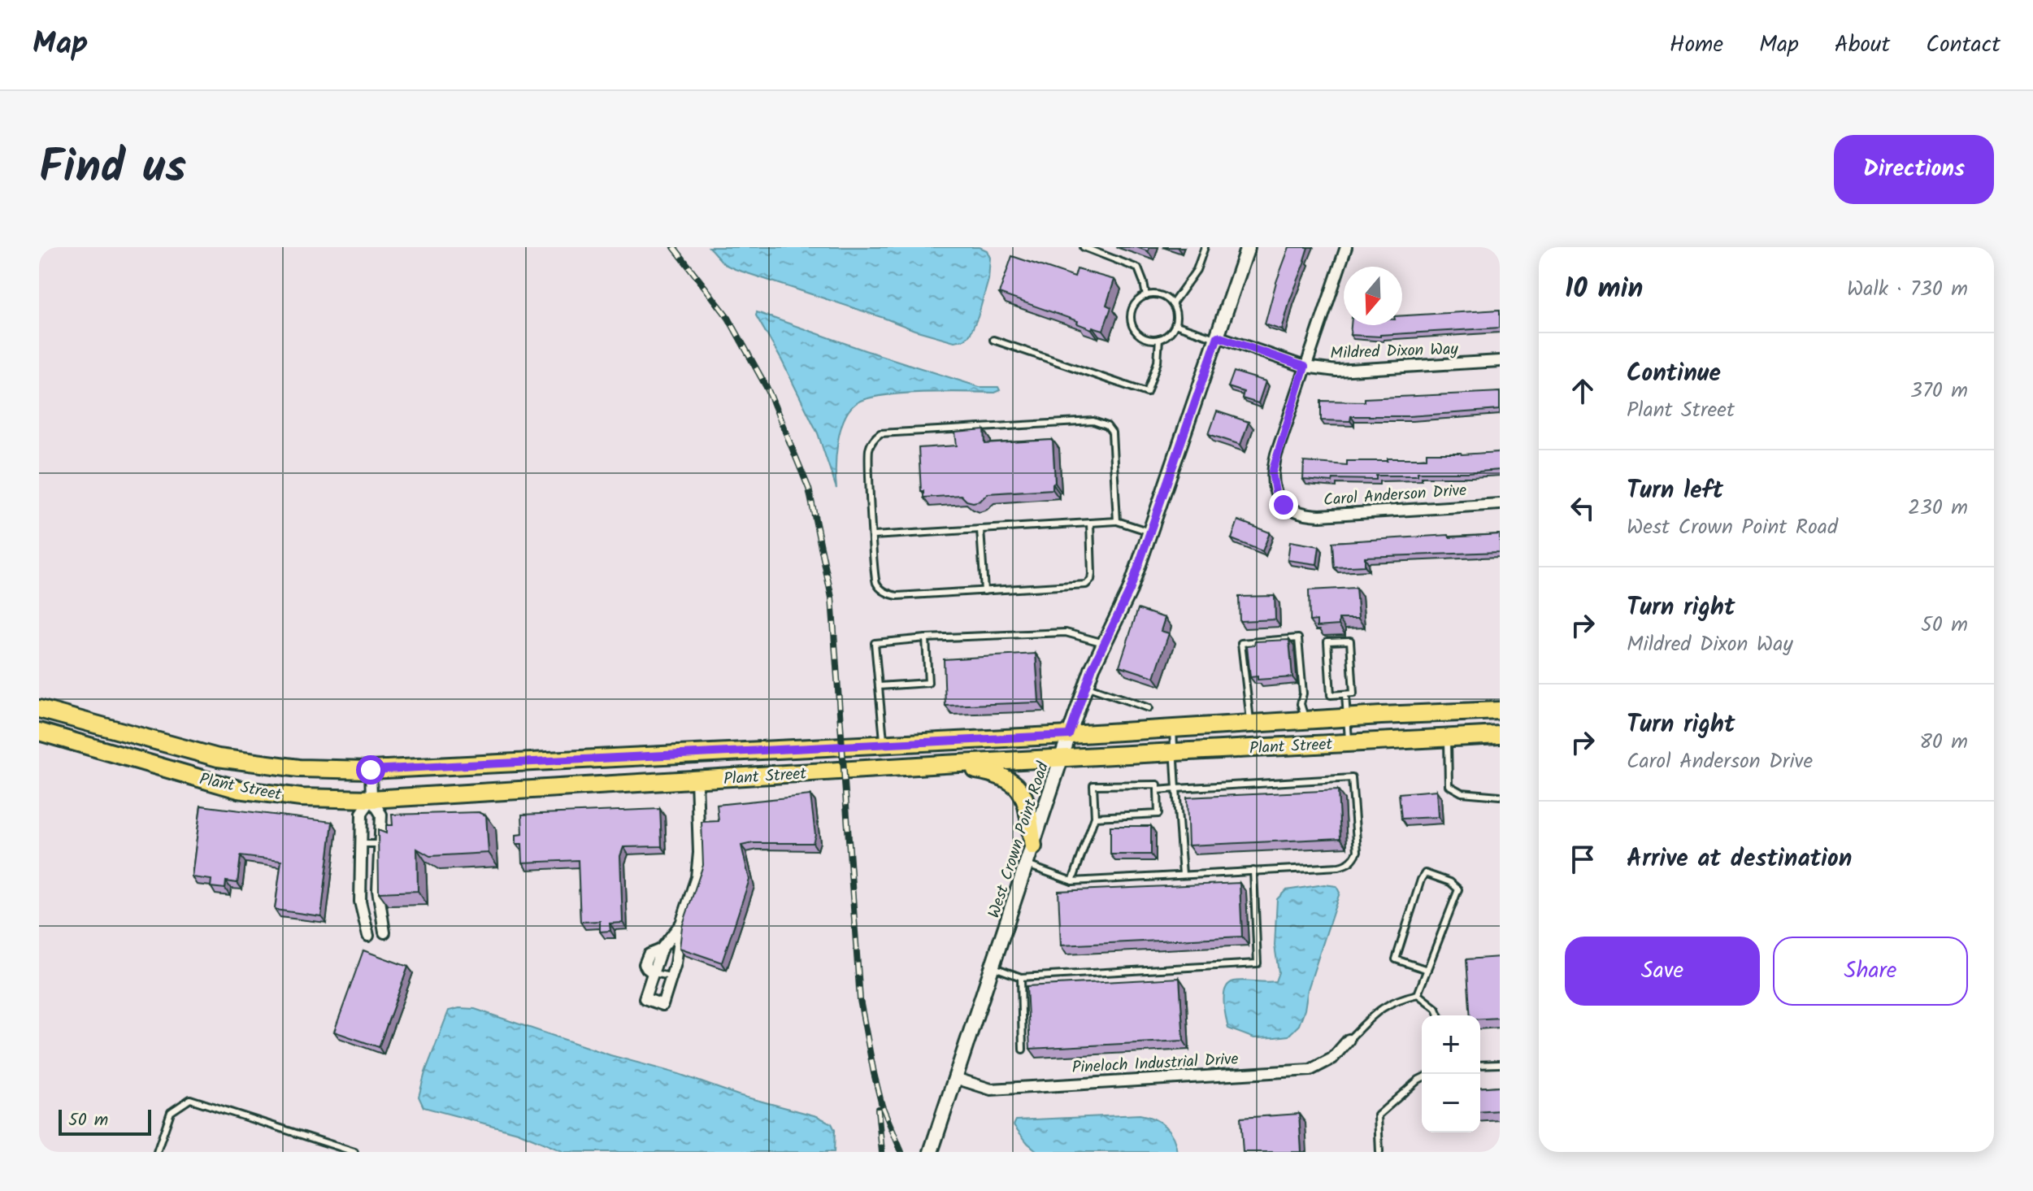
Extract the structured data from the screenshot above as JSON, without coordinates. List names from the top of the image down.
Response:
{
  "streets": {
    "main road": ["Plant Street"],
    "street": [
      "Mildred Dixon Way",
      "Carol Anderson Drive",
      "West Crown Point Road",
      "Pineloch Industrial Drive"
    ]
  },
  "crossings": [
    ["Mildred Dixon Way", "Carol Anderson Drive"],
    ["Mildred Dixon Way", "West Crown Point Road"],
    ["Plant Street", "West Crown Point Road"],
    ["West Crown Point Road", "Pineloch Industrial Drive"]
  ],
  "scale_bar": "50 m",
  "north": "bottom",
  "page": {
    "header": "Map",
    "nav": [
      "Home",
      "Map",
      "About",
      "Contact"
    ],
    "title": "Find us",
    "buttons": [
      "Directions",
      ["Save", "Share"]
    ],
    "heading": ["10 min", "Walk · 730 m"],
    "list": [
      ["Continue", "Plant Street", "370 m"],
      ["Turn left", "West Crown Point Road", "230 m"],
      ["Turn right", "Mildred Dixon Way", "50 m"],
      ["Turn right", "Carol Anderson Drive", "80 m"],
      "Arrive at destination"
    ],
    "map_buttons": ["+", "−"],
    "scale": "50 m"
  }
}
